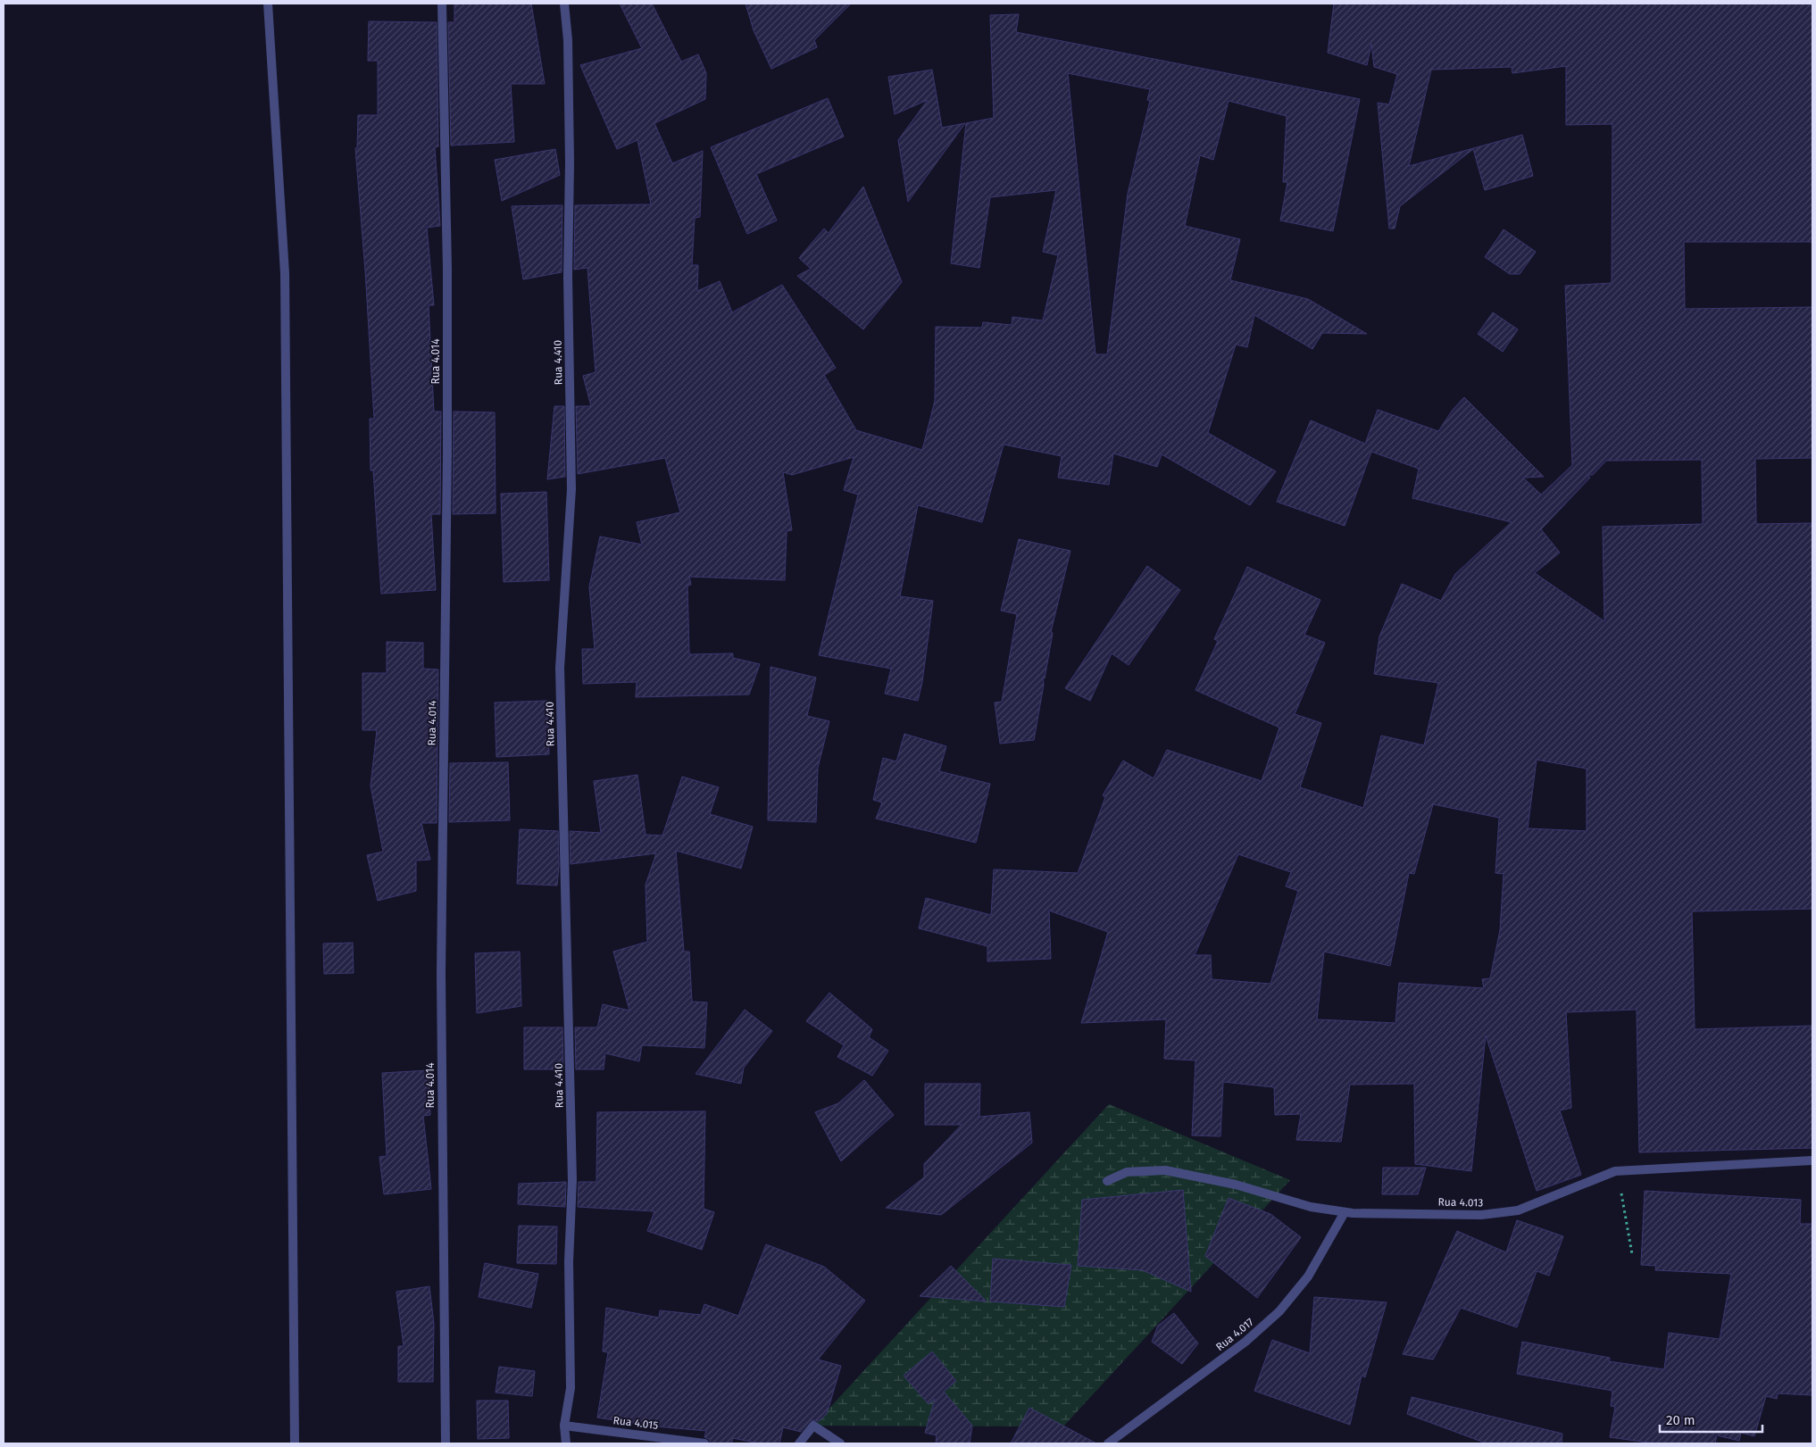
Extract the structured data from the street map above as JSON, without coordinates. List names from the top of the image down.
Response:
{
  "streets": {
    "street": [
      "Rua 4.014",
      "Rua 4.410",
      "Rua 4.013",
      "Rua 4.017",
      "Rua 4.015"
    ]
  },
  "crossings": [
    ["Rua 4.410", "Rua 4.015"],
    ["Rua 4.013", "Rua 4.017"]
  ],
  "scale_bar": "20 m"
}
